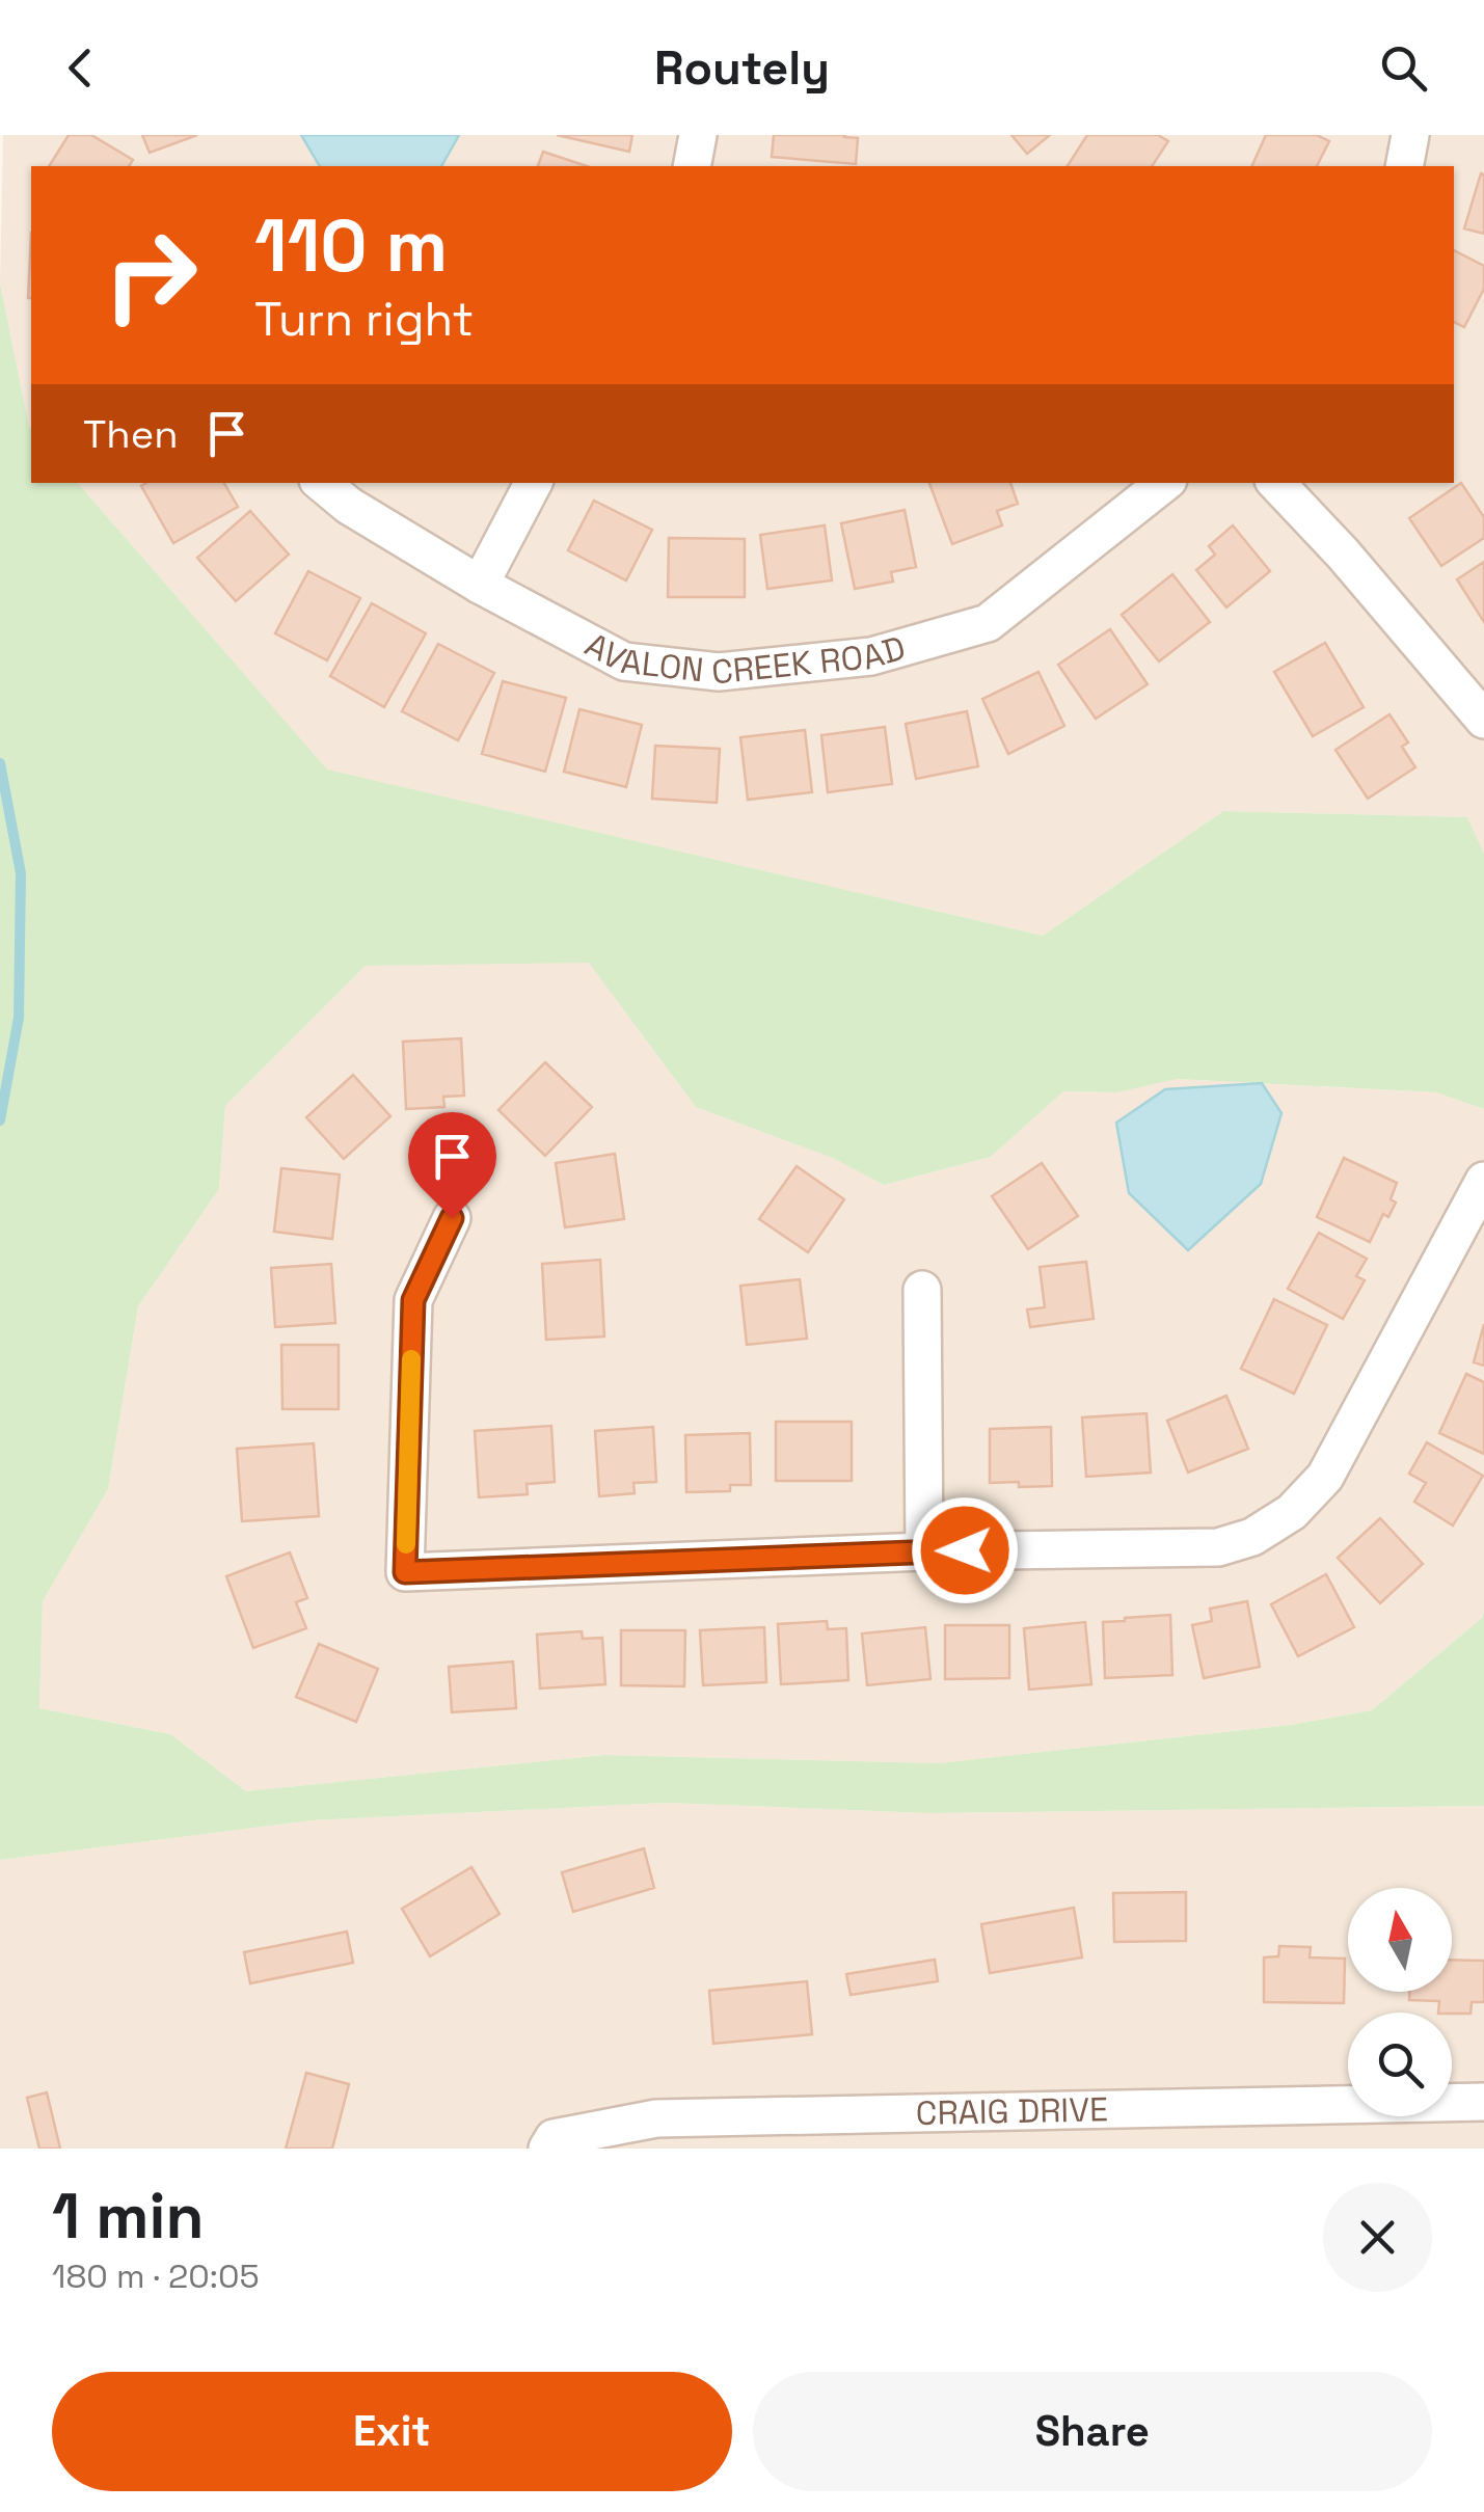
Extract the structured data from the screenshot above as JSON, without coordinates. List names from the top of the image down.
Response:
{
  "streets": {
    "street": ["AVALON CREEK ROAD", "CRAIG DRIVE"]
  },
  "north": "top",
  "page": {
    "header": "Routely",
    "turn": ["110 m", "Turn right"],
    "then": "Then",
    "heading": ["1 min", "180 m · 20:05"],
    "buttons": ["Exit", "Share"]
  }
}
